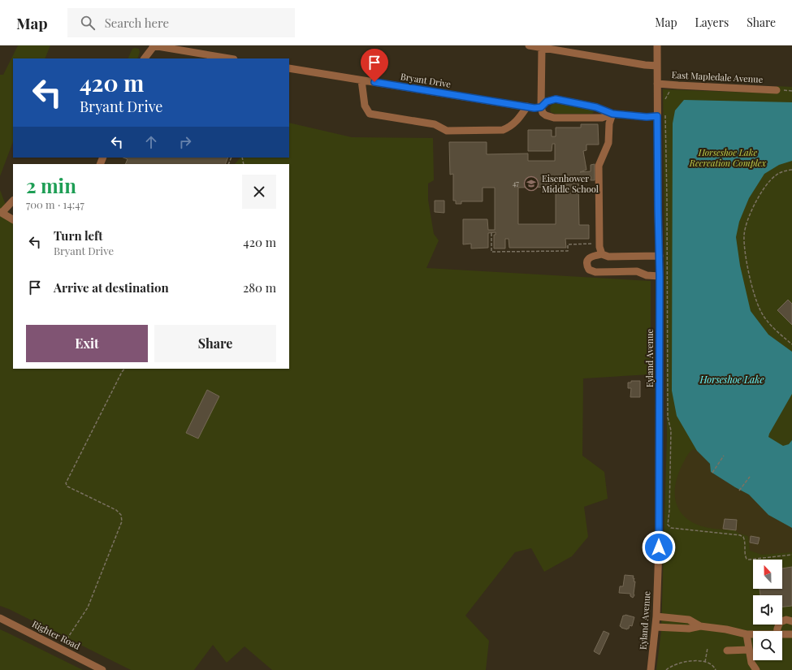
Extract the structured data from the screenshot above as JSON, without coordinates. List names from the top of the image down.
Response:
{
  "streets": {
    "street": [
      "East Mapledale Avenue",
      "Bryant Drive",
      "Eyland Avenue",
      "Righter Road"
    ]
  },
  "crossings": [
    ["East Mapledale Avenue", "Eyland Avenue"]
  ],
  "water": ["Horseshoe Lake"],
  "parks": ["Horseshoe Lake Recreation Complex"],
  "places": {
    "school or university": ["Eisenhower Middle School"]
  },
  "house_numbers": ["47"],
  "north": "top",
  "page": {
    "header": "Map",
    "search": "Search here",
    "nav": ["Map", "Layers", "Share"],
    "turn": ["420 m", "Bryant Drive"],
    "heading": ["2 min", "700 m · 14:47"],
    "list": [
      {
        "name": "Turn left",
        "note": "Bryant Drive",
        "value": "420 m"
      },
      {
        "name": "Arrive at destination",
        "value": "280 m"
      }
    ],
    "buttons": ["Exit", "Share"]
  }
}
